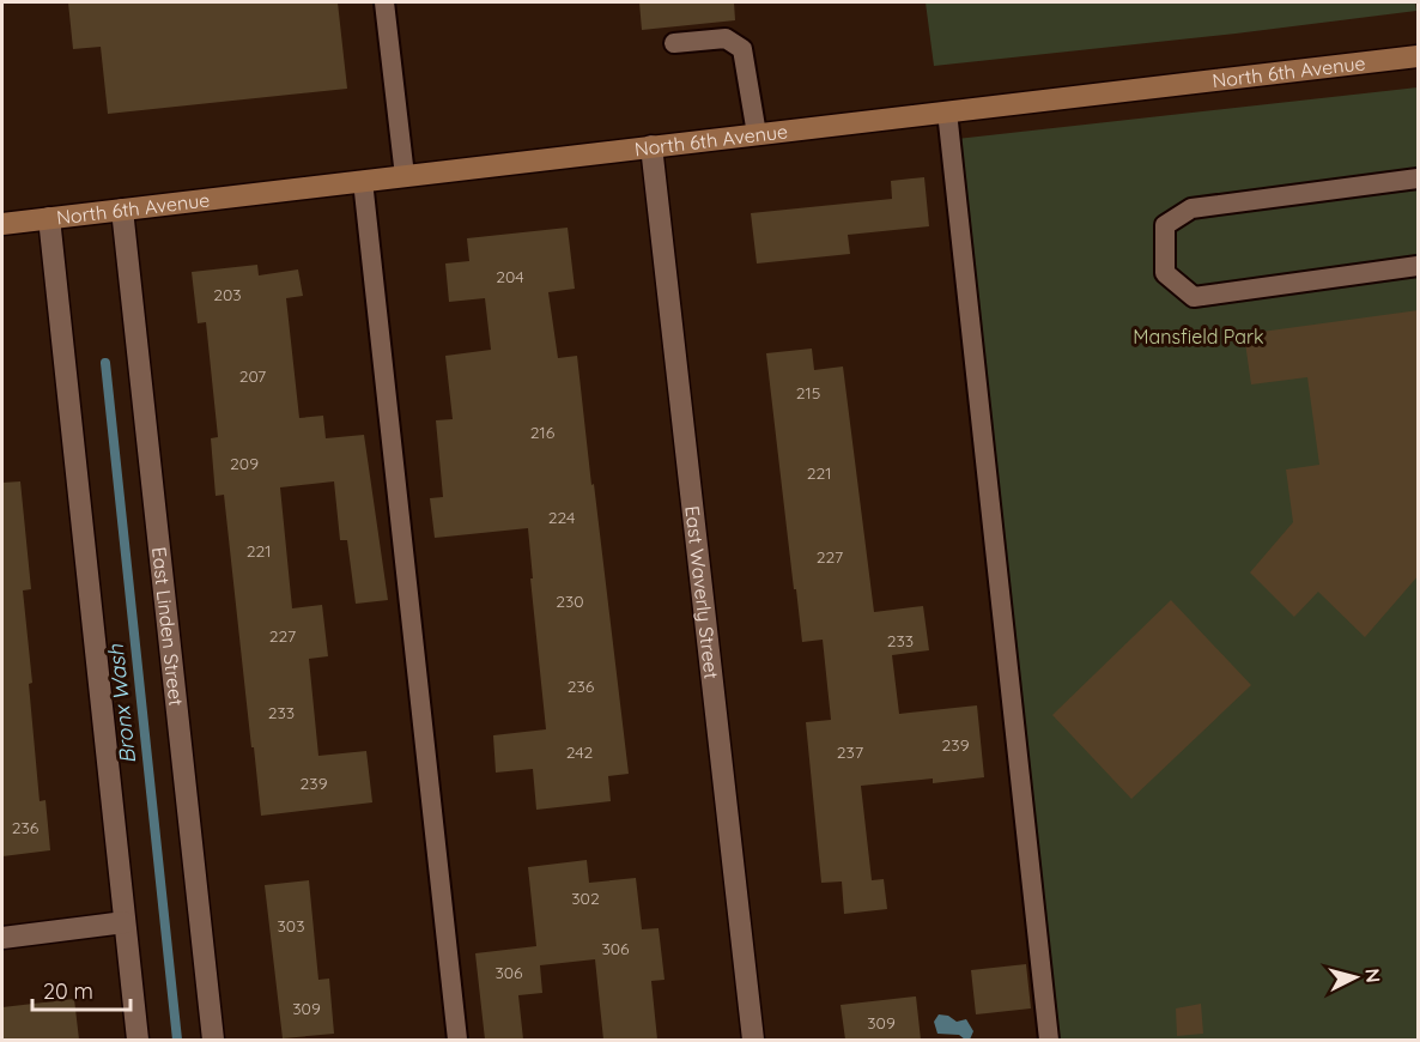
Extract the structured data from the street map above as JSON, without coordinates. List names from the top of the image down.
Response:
{
  "streets": {
    "street": ["North 6th Avenue", "East Waverly Street", "East Linden Street"]
  },
  "crossings": [
    ["North 6th Avenue", "East Waverly Street"],
    ["North 6th Avenue", "East Linden Street"]
  ],
  "water": ["Bronx Wash"],
  "parks": ["Mansfield Park"],
  "house_numbers": [
    "204",
    "203",
    "207",
    "215",
    "216",
    "209",
    "221",
    "224",
    "221",
    "227",
    "230",
    "227",
    "233",
    "236",
    "233",
    "239",
    "242",
    "237",
    "239",
    "236",
    "302",
    "303",
    "306",
    "306",
    "309",
    "309"
  ],
  "scale_bar": "20 m",
  "north": "right"
}
